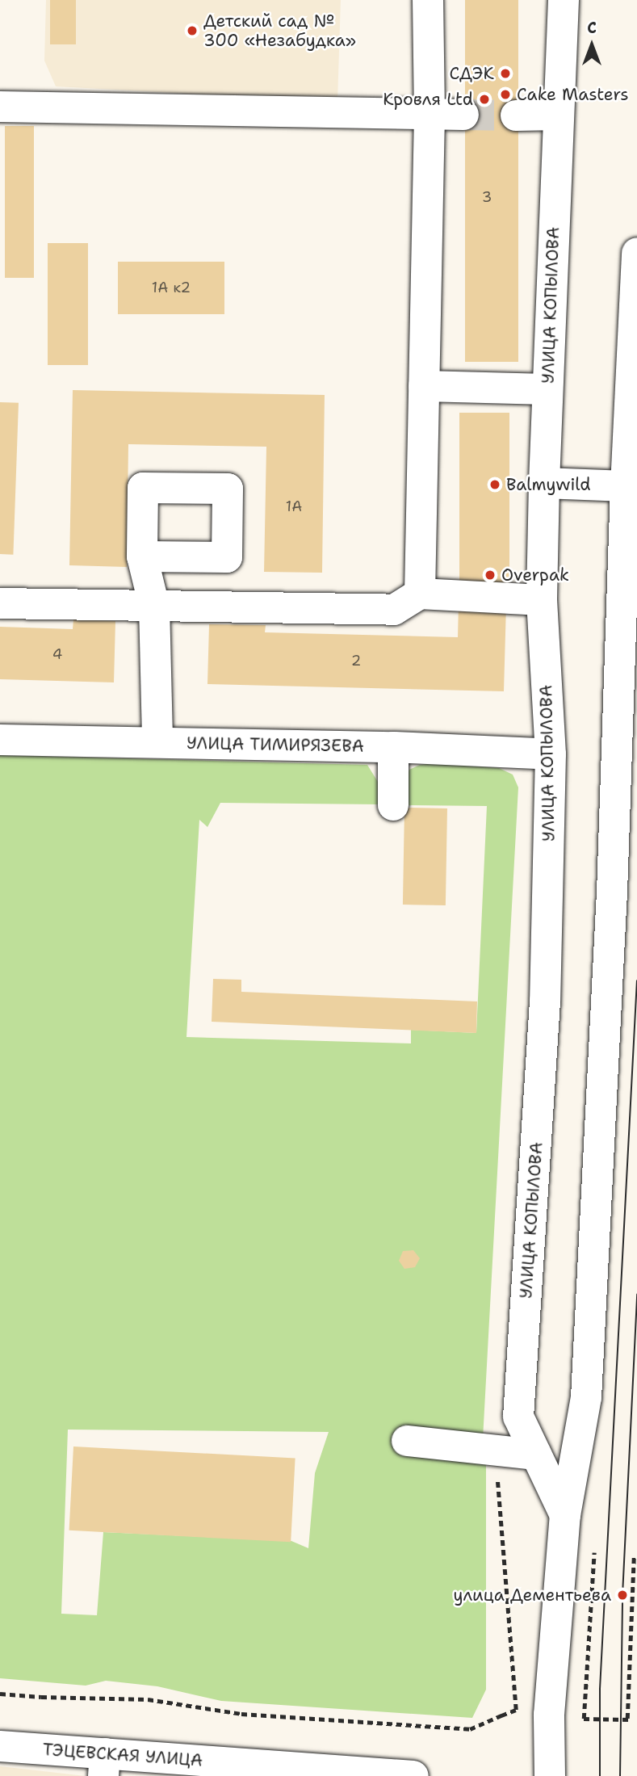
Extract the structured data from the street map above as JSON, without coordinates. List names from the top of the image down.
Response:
{
  "streets": {
    "street": ["УЛИЦА КОПЫЛОВА", "УЛИЦА ТИМИРЯЗЕВА", "ТЭЦЕВСКАЯ УЛИЦА"]
  },
  "crossings": [
    ["УЛИЦА КОПЫЛОВА", "УЛИЦА ТИМИРЯЗЕВА"]
  ],
  "places": [
    "Детский сад № 300 «Незабудка»",
    "СДЭК",
    "Cake Masters",
    "Кровля Ltd",
    "Balmywild",
    "Overpak",
    "улица Дементьева"
  ],
  "house_numbers": [
    "3",
    "1А к2",
    "1А",
    "4",
    "2"
  ],
  "north": "top"
}
